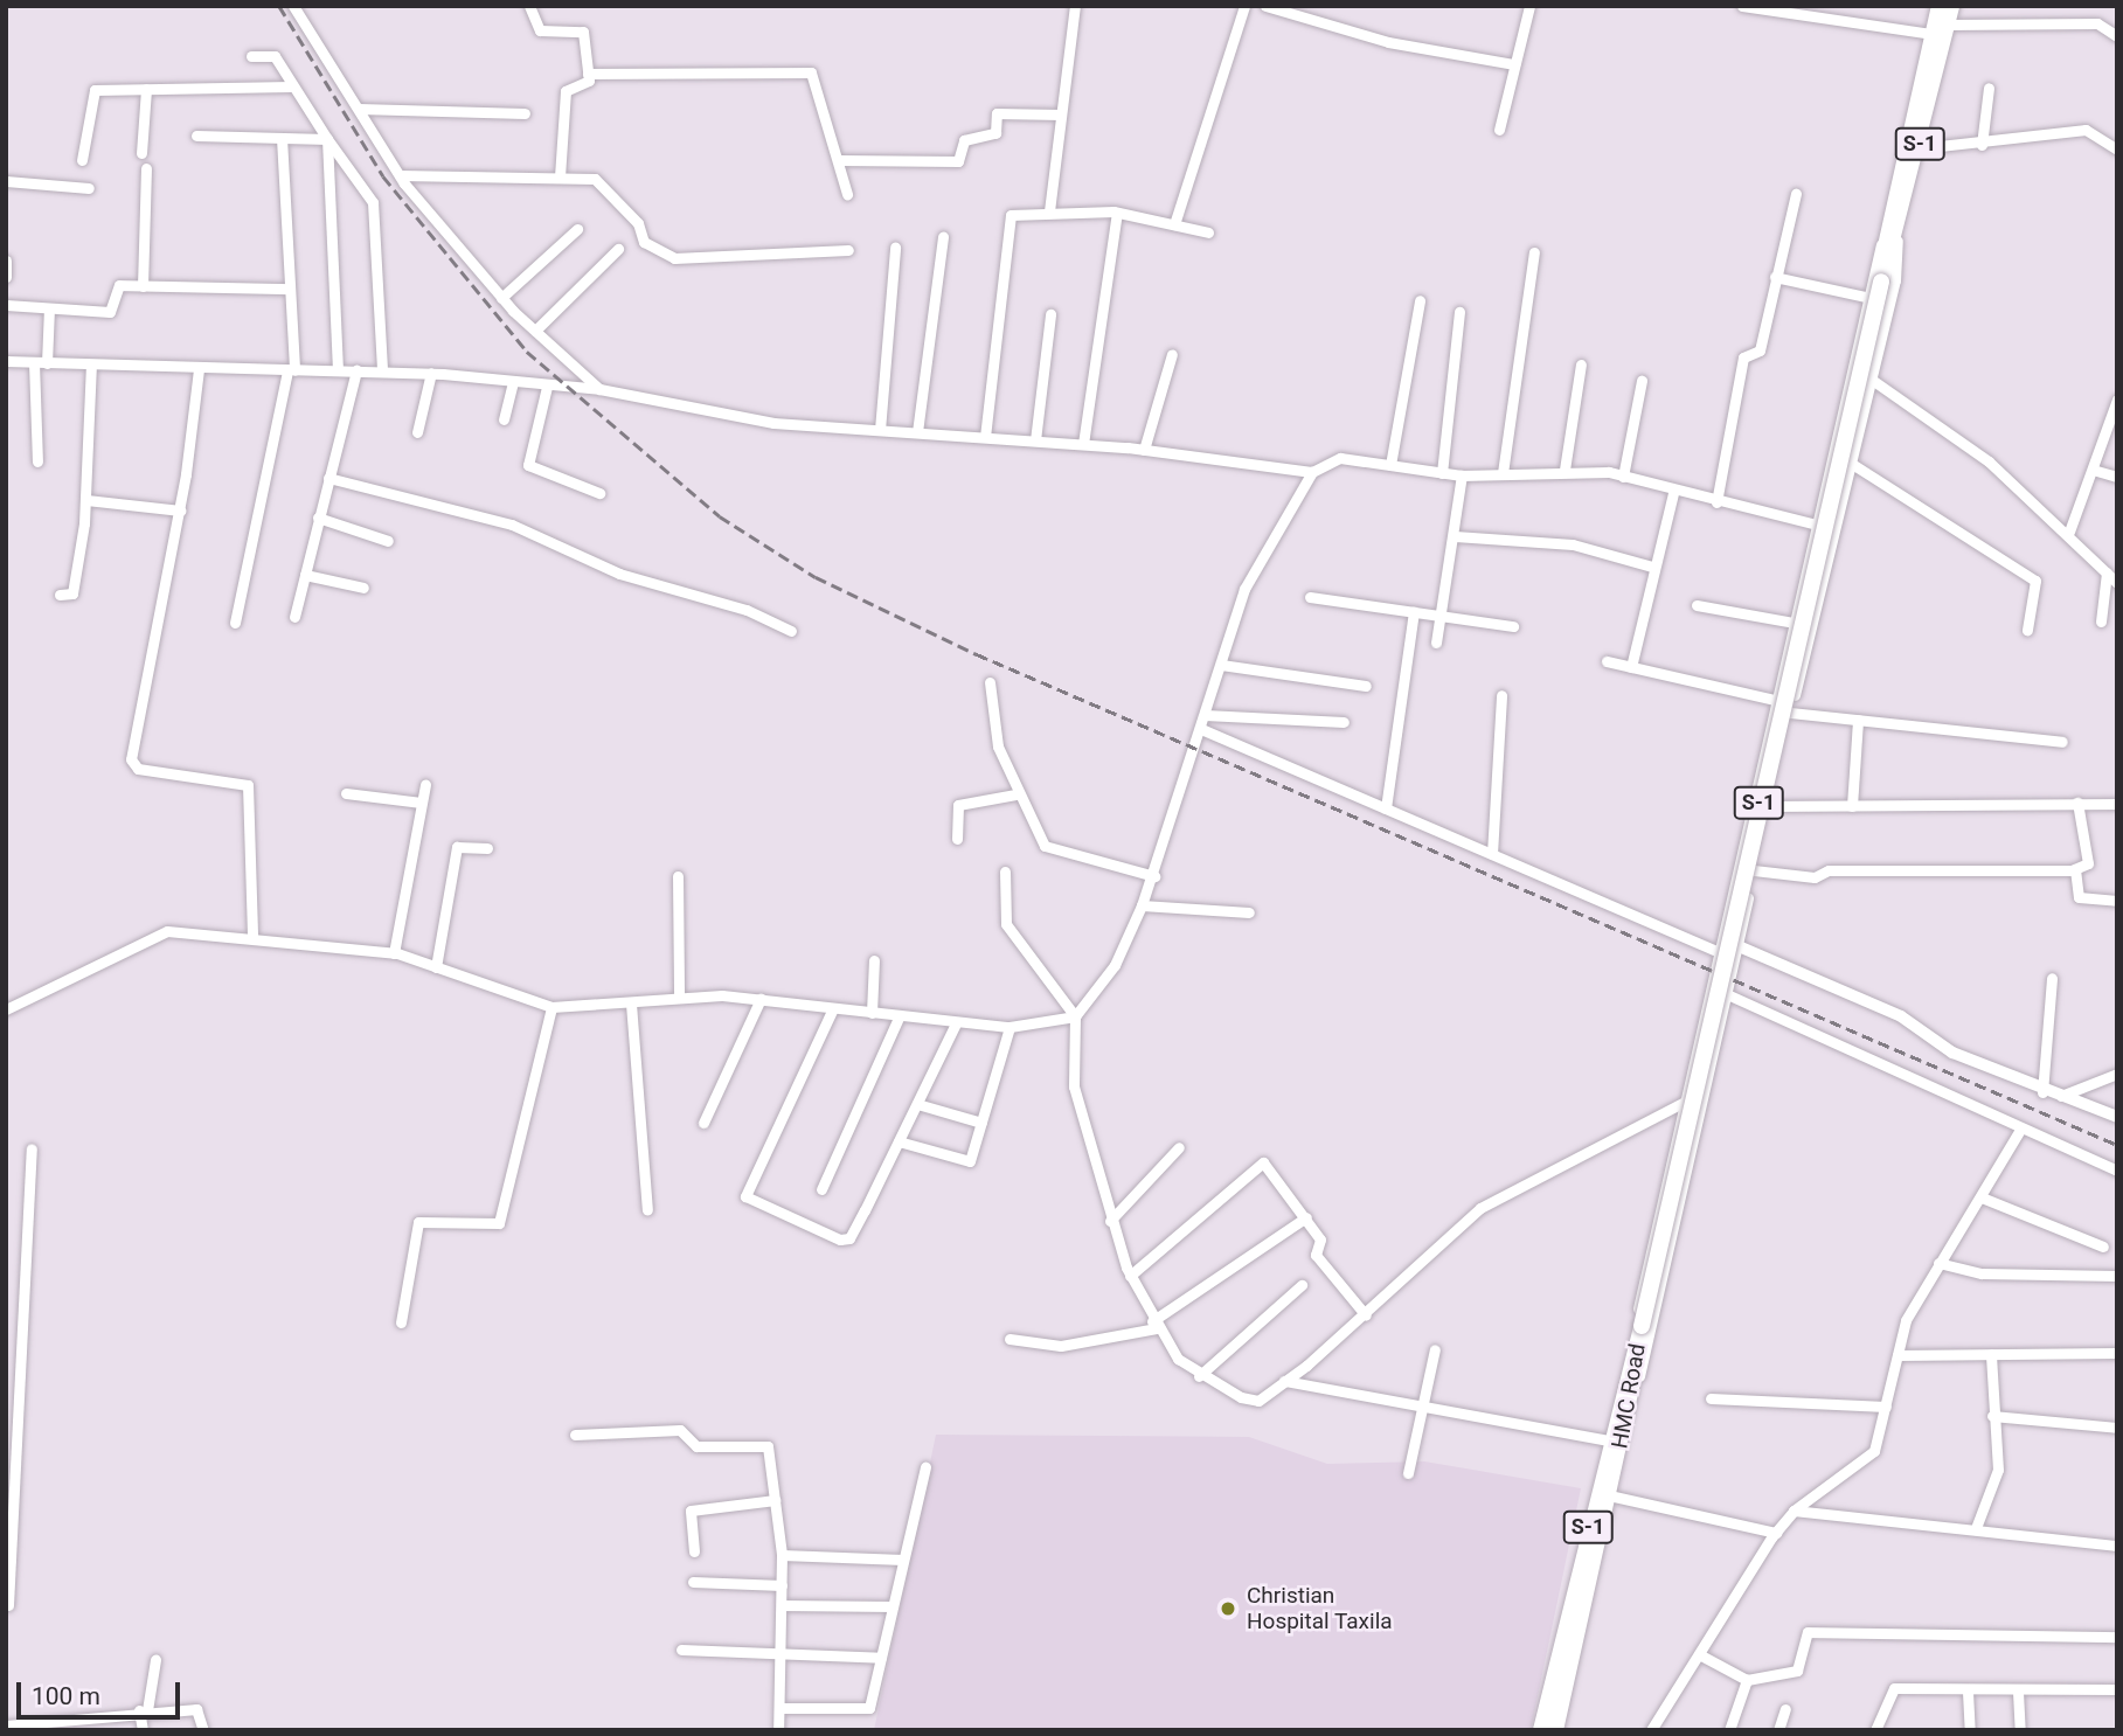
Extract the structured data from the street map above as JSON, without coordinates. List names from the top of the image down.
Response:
{
  "streets": {
    "main road": ["S-1", "HMC Road"]
  },
  "crossings": [
    ["S-1", "HMC Road"]
  ],
  "places": ["Christian Hospital Taxila"],
  "scale_bar": "100 m"
}
